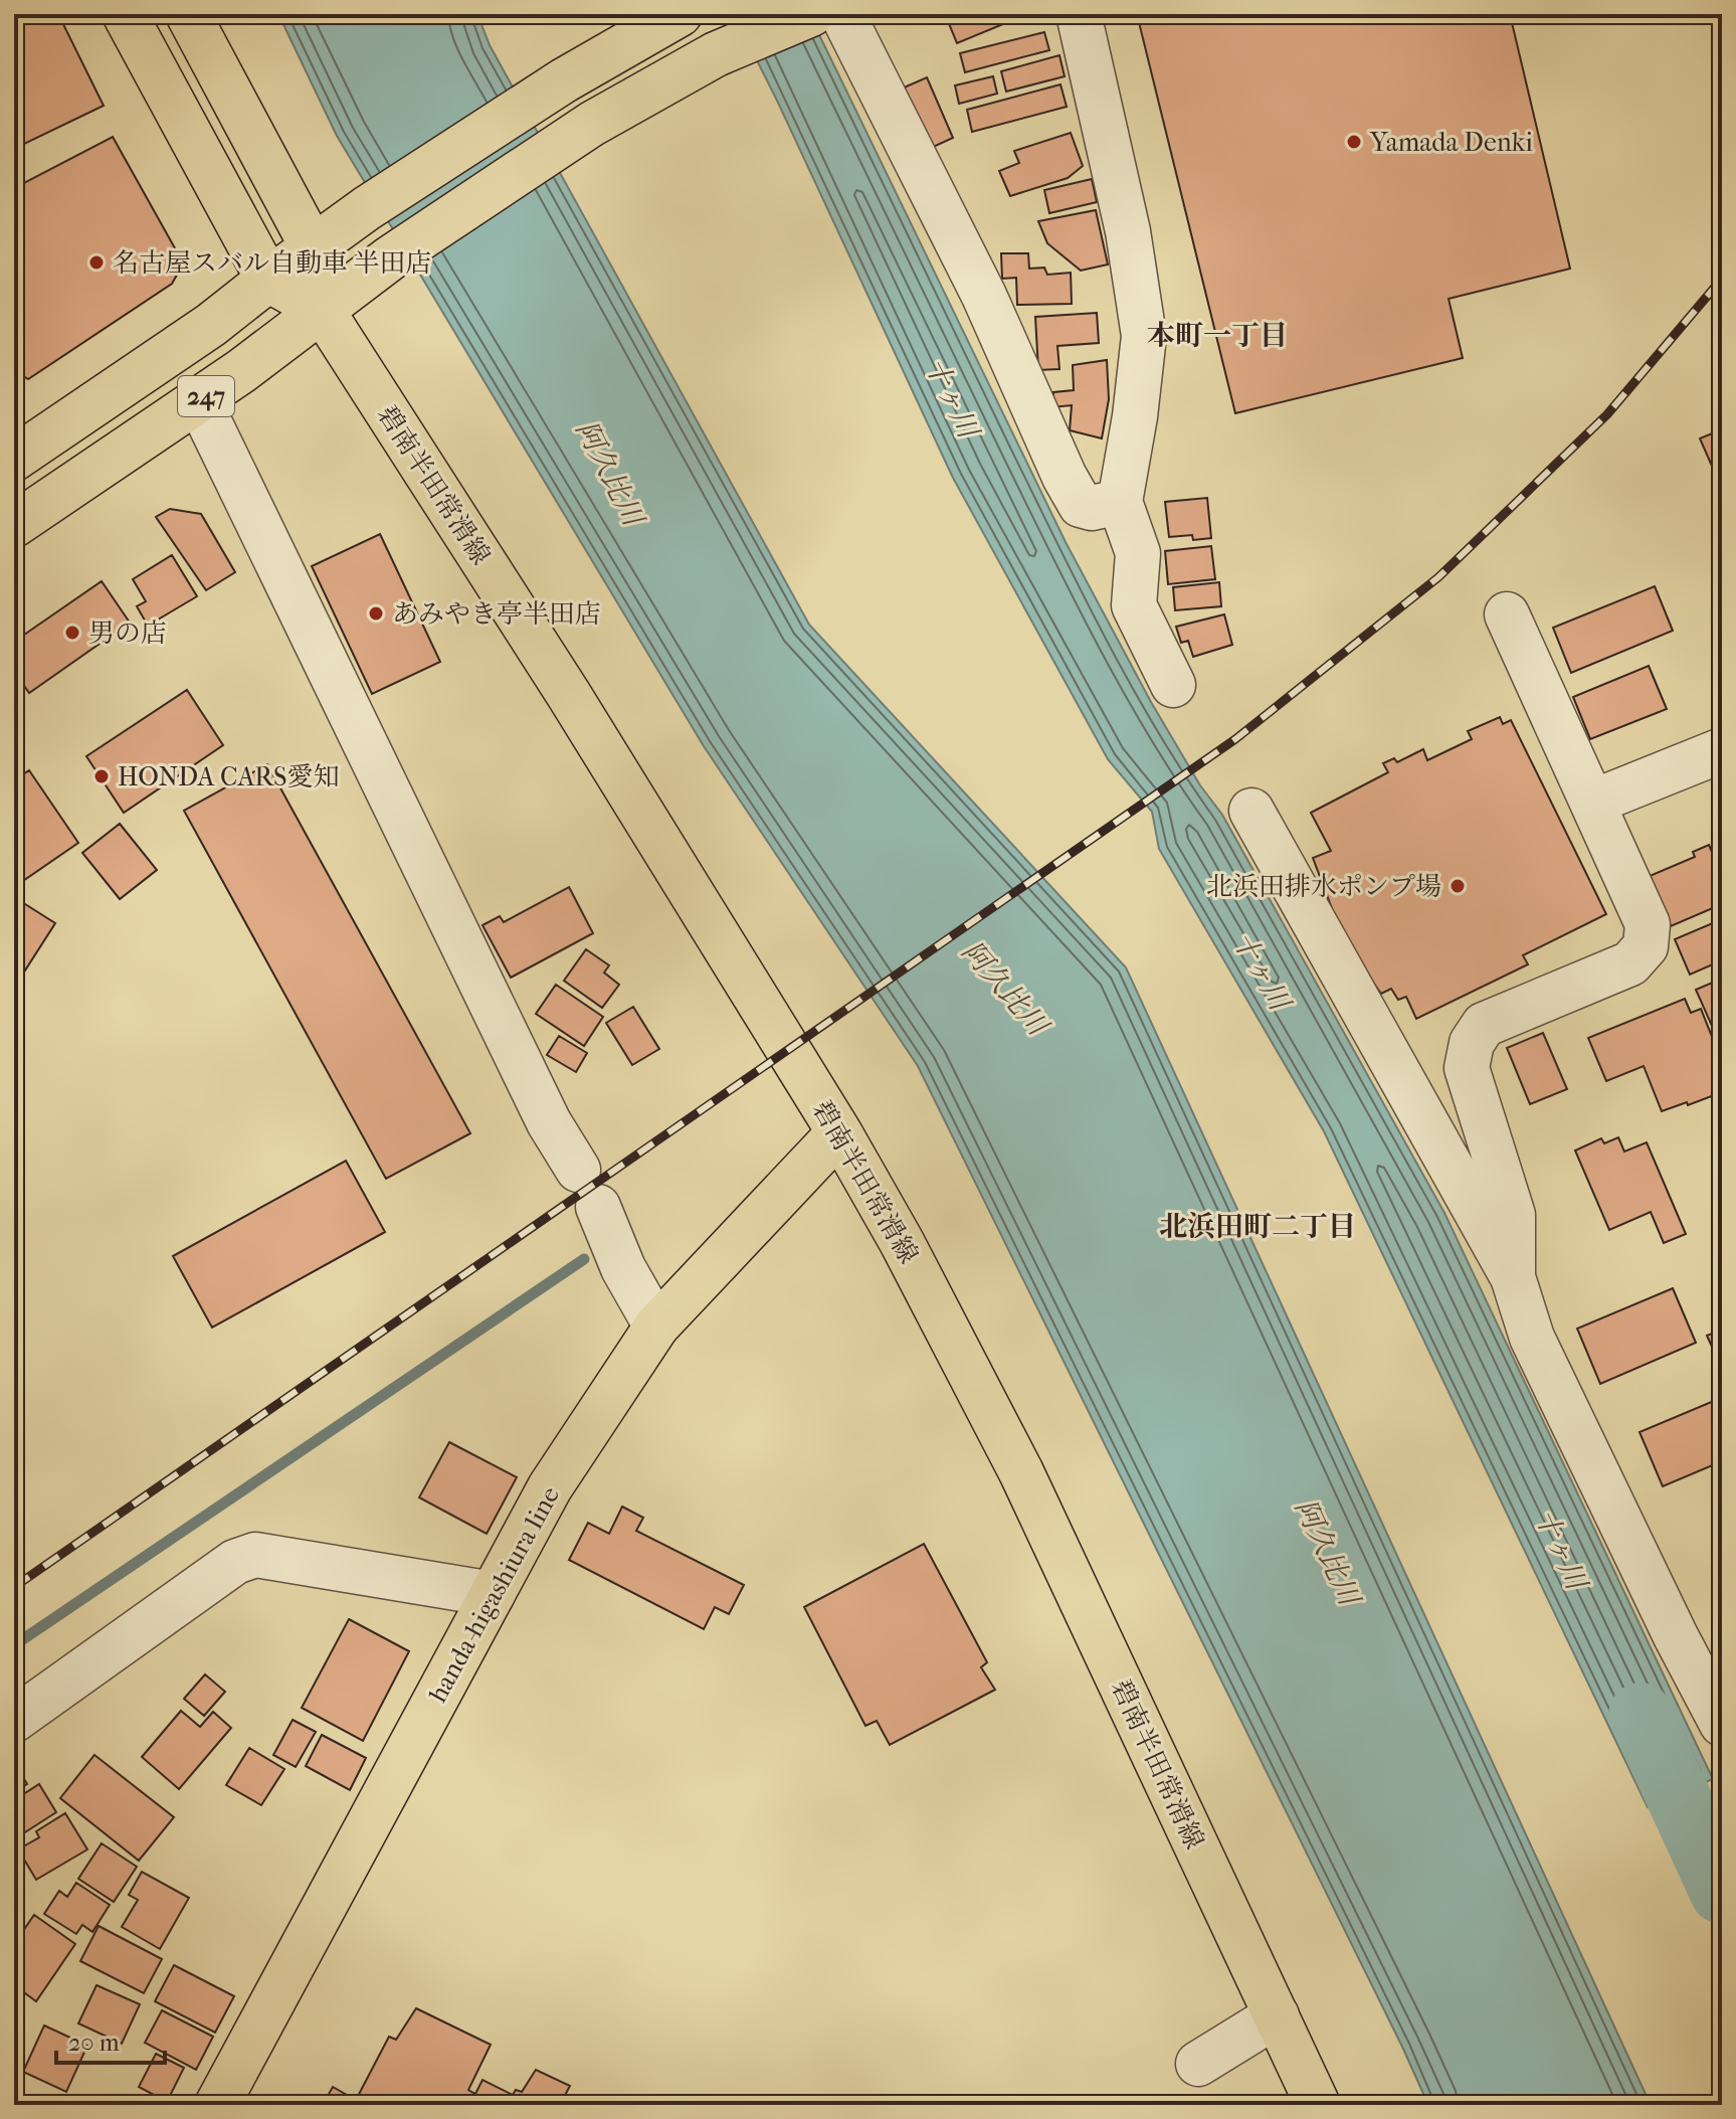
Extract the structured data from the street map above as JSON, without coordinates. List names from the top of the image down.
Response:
{
  "streets": {
    "main road": ["247", "碧南半田常滑線", "handa-higashiura line"]
  },
  "crossings": [
    ["247", "碧南半田常滑線"],
    ["碧南半田常滑線", "handa-higashiura line"]
  ],
  "districts": ["本町一丁目", "北浜田町二丁目"],
  "water": ["十ヶ川", "阿久比川"],
  "places": [
    "Yamada Denki",
    "名古屋スバル自動車 半田店",
    "あみやき亭半田店",
    "男の店",
    "HONDA CARS愛知",
    "北浜田排水ポンプ場"
  ],
  "scale_bar": "20 m"
}
